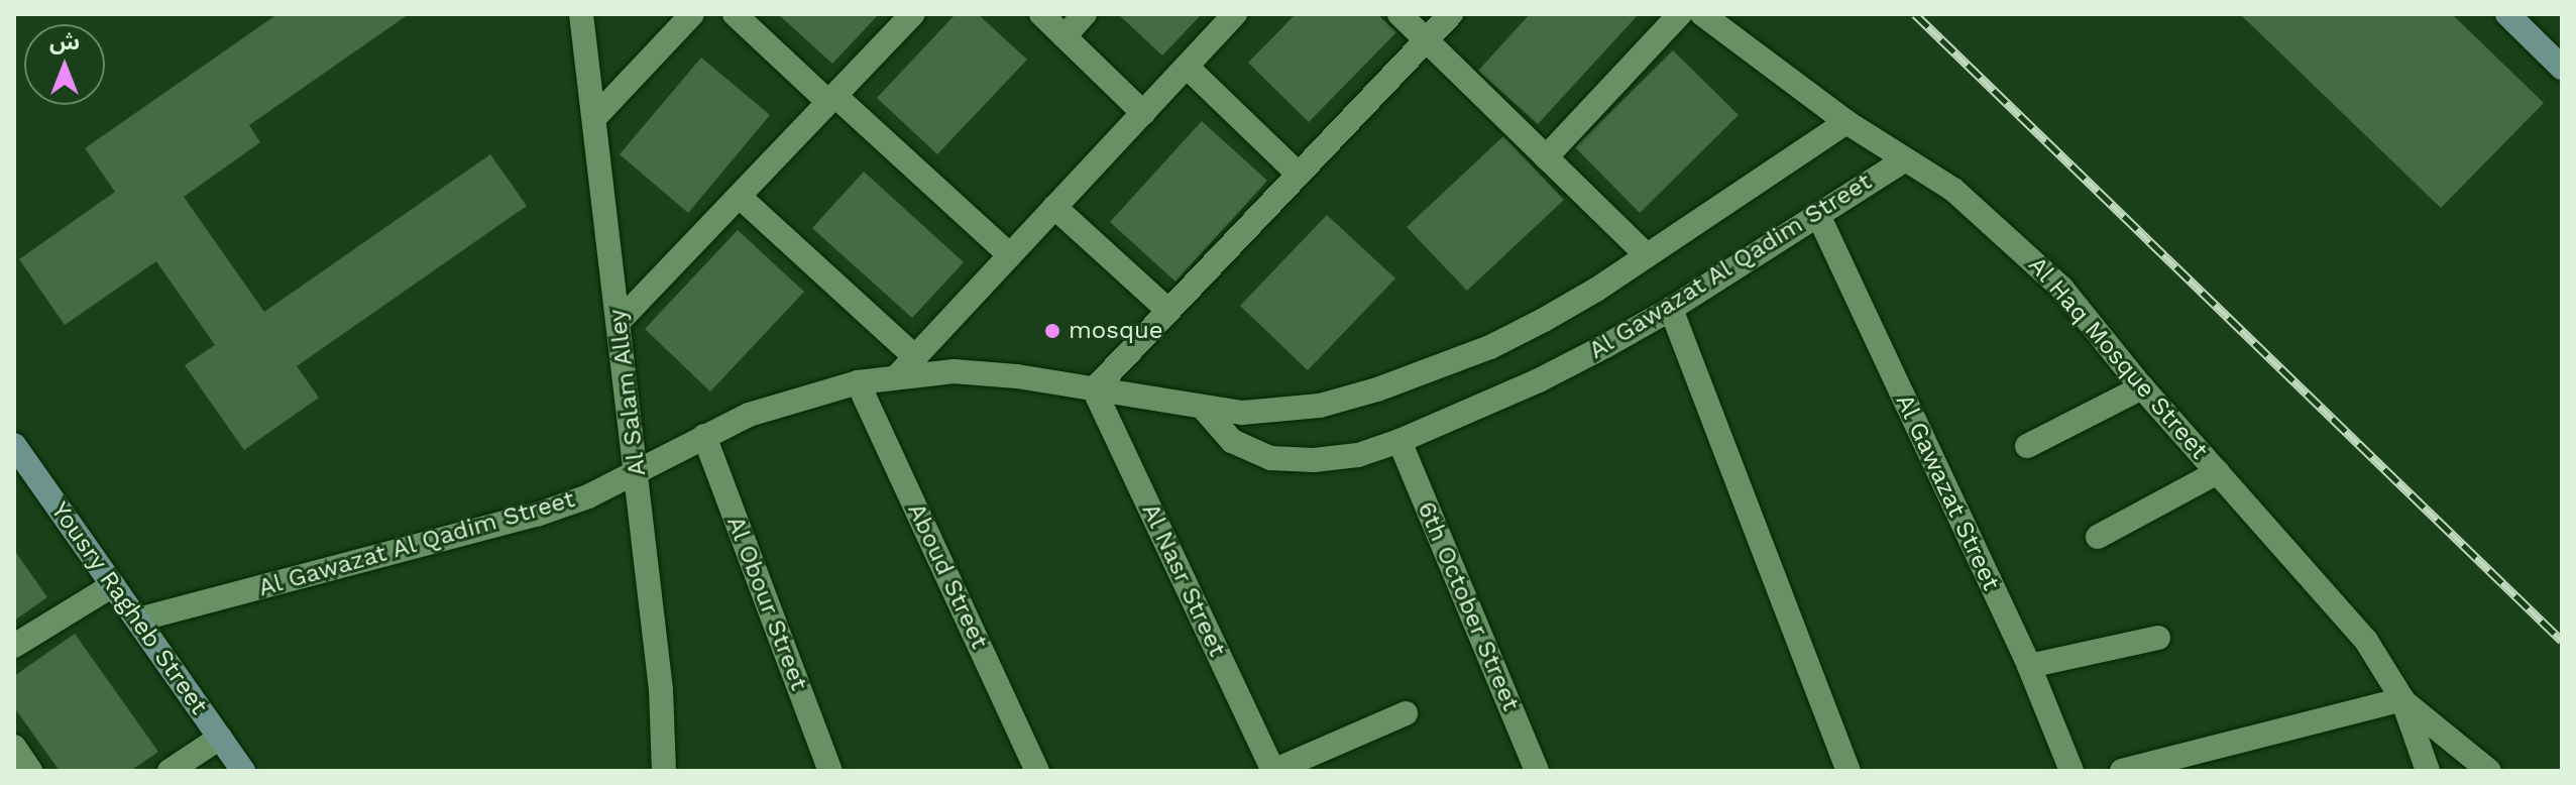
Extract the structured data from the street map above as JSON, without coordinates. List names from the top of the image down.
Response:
{
  "streets": {
    "main road": ["Yousry Ragheb Street"],
    "street": [
      "Al Gawazat Al Qadim Street",
      "Al Haq Mosque Street",
      "Al Salam Alley",
      "Al Gawazat Street",
      "Aboud Street",
      "Al Nasr Street",
      "Al Obour Street",
      "6th October Street"
    ]
  },
  "crossings": [
    ["Al Gawazat Al Qadim Street", "Al Haq Mosque Street"],
    ["Al Gawazat Al Qadim Street", "Al Salam Alley"],
    ["Al Gawazat Al Qadim Street", "Al Gawazat Street"],
    ["Al Gawazat Al Qadim Street", "Aboud Street"],
    ["Al Gawazat Al Qadim Street", "Al Nasr Street"],
    ["Al Gawazat Al Qadim Street", "Al Obour Street"],
    ["Al Gawazat Al Qadim Street", "6th October Street"],
    ["Al Gawazat Al Qadim Street", "Yousry Ragheb Street"]
  ],
  "places": ["mosque"],
  "north": "top"
}
